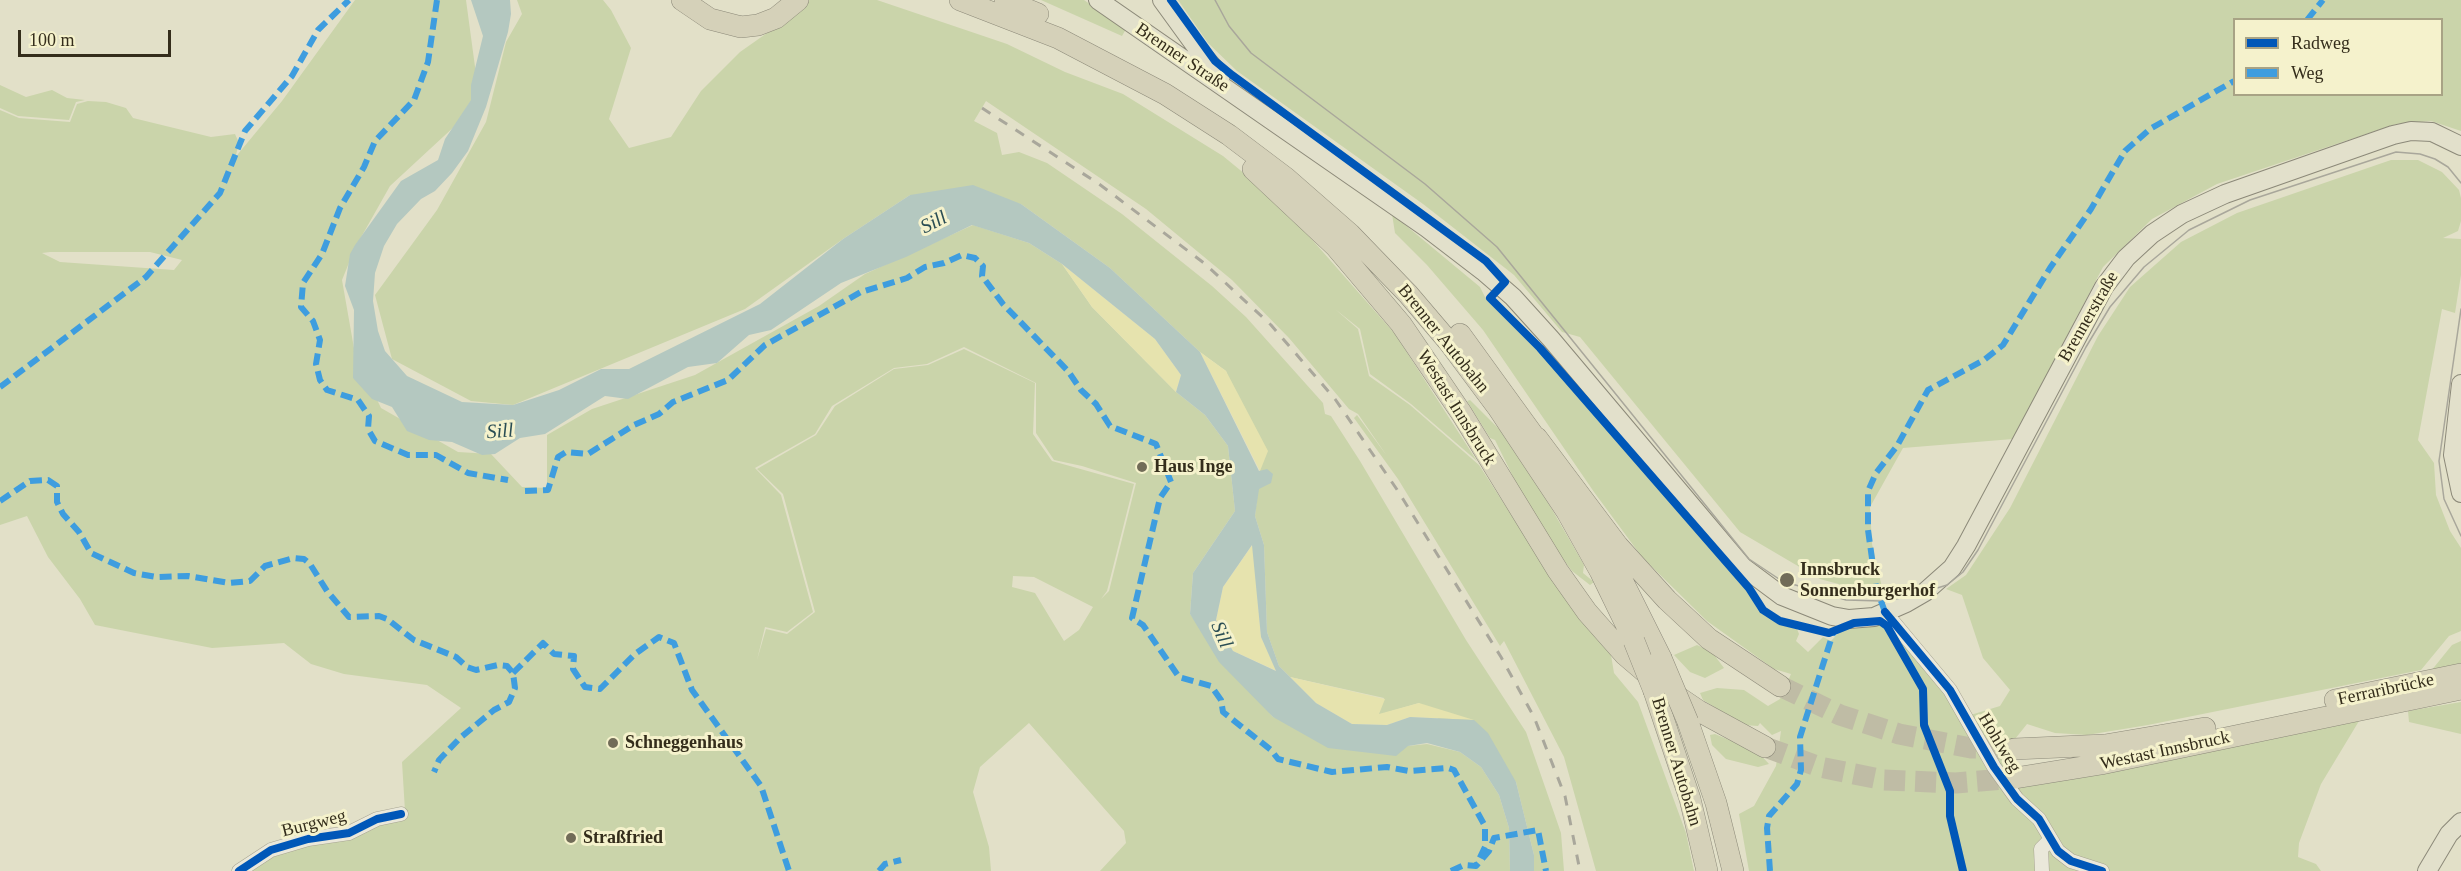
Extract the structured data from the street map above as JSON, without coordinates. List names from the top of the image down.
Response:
{
  "streets": {
    "highway": ["Brenner Autobahn", "Westast Innsbruck", "Ferraribrücke"],
    "main road": ["Brenner Straße", "Brennerstraße"],
    "street": ["Hohlweg", "Burgweg"]
  },
  "crossings": [
    ["Brennerstraße", "Hohlweg"],
    ["Brenner Autobahn", "Westast Innsbruck"],
    ["Westast Innsbruck", "Ferraribrücke"]
  ],
  "water": ["Sill"],
  "places": [
    "Haus Inge",
    "Innsbruck Sonnenburgerhof",
    "Schneggenhaus",
    "Straßfried"
  ],
  "legend": ["Radweg", "Weg"],
  "scale_bar": "100 m"
}
